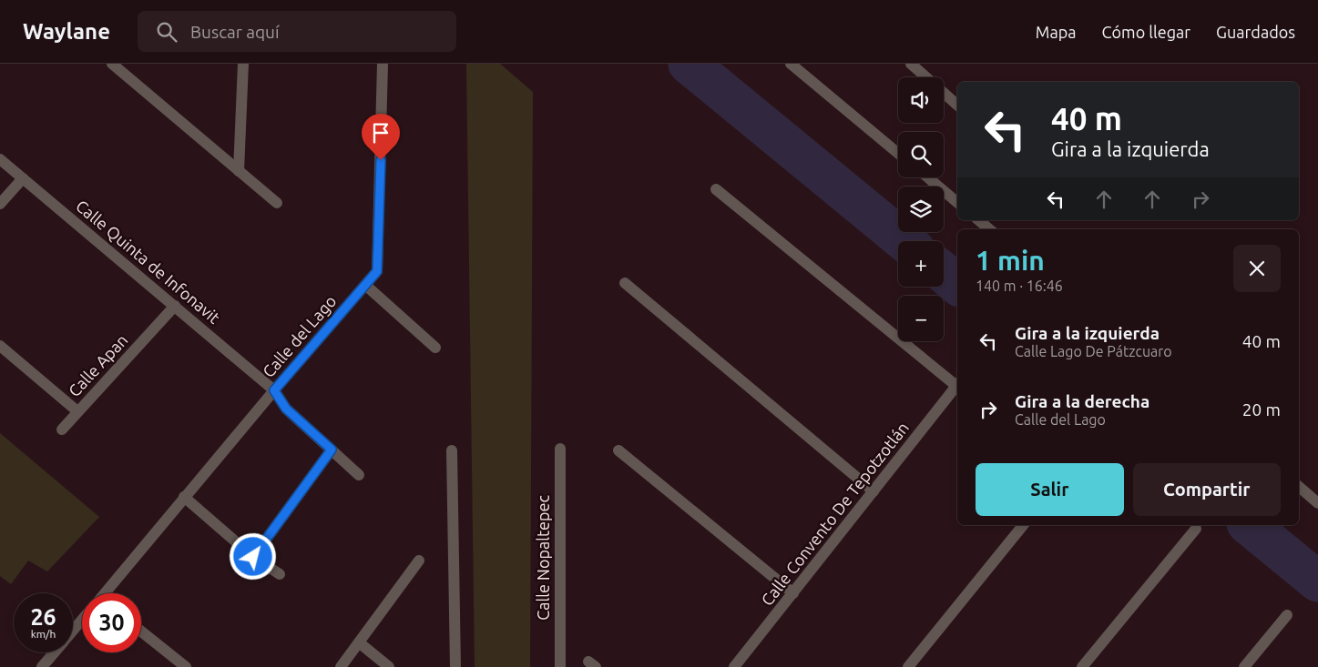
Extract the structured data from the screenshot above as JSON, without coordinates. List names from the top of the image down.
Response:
{
  "streets": {
    "street": [
      "Calle Quinta de Infonavit",
      "Calle del Lago",
      "Calle Apan",
      "Calle Convento De Tepotzotlán",
      "Calle Nopaltepec"
    ]
  },
  "crossings": [
    ["Calle Quinta de Infonavit", "Calle del Lago"],
    ["Calle Quinta de Infonavit", "Calle Apan"]
  ],
  "page": {
    "header": "Waylane",
    "search": "Buscar aquí",
    "nav": ["Mapa", "Cómo llegar", "Guardados"],
    "map_buttons": ["+", "−"],
    "turn": ["40 m", "Gira a la izquierda"],
    "heading": ["1 min", "140 m · 16:46"],
    "list": [
      {
        "name": "Gira a la izquierda",
        "note": "Calle Lago De Pátzcuaro",
        "value": "40 m"
      },
      {
        "name": "Gira a la derecha",
        "note": "Calle del Lago",
        "value": "20 m"
      }
    ],
    "buttons": ["Salir", "Compartir"],
    "speed": "26 km/h",
    "limit": "30"
  }
}
